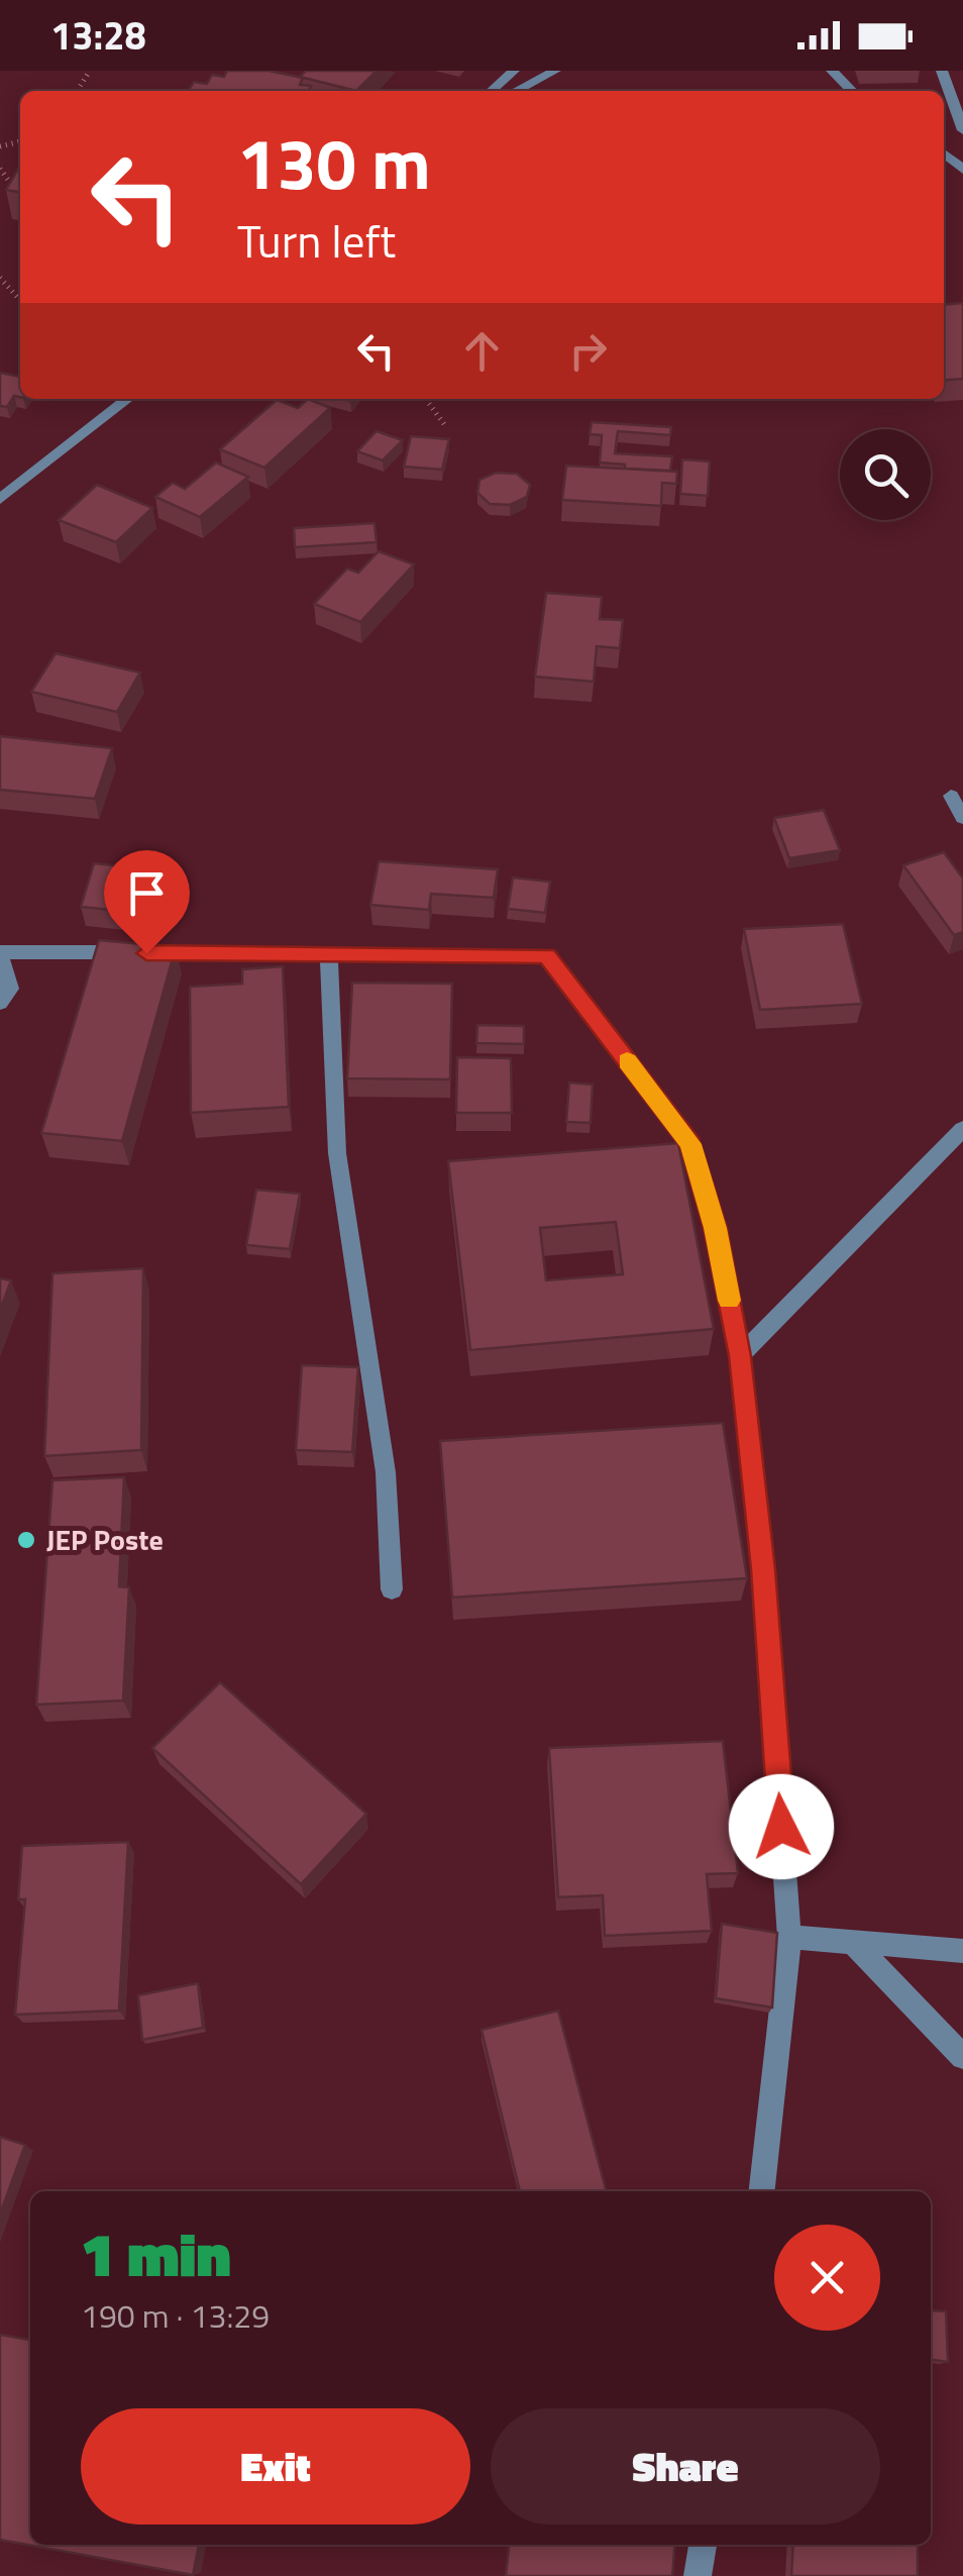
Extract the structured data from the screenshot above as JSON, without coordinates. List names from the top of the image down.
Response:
{
  "places": ["JEP Poste"],
  "page": {
    "status": "13:28",
    "turn": ["130 m", "Turn left"],
    "heading": ["1 min", "190 m · 13:29"],
    "buttons": ["Exit", "Share"]
  }
}
